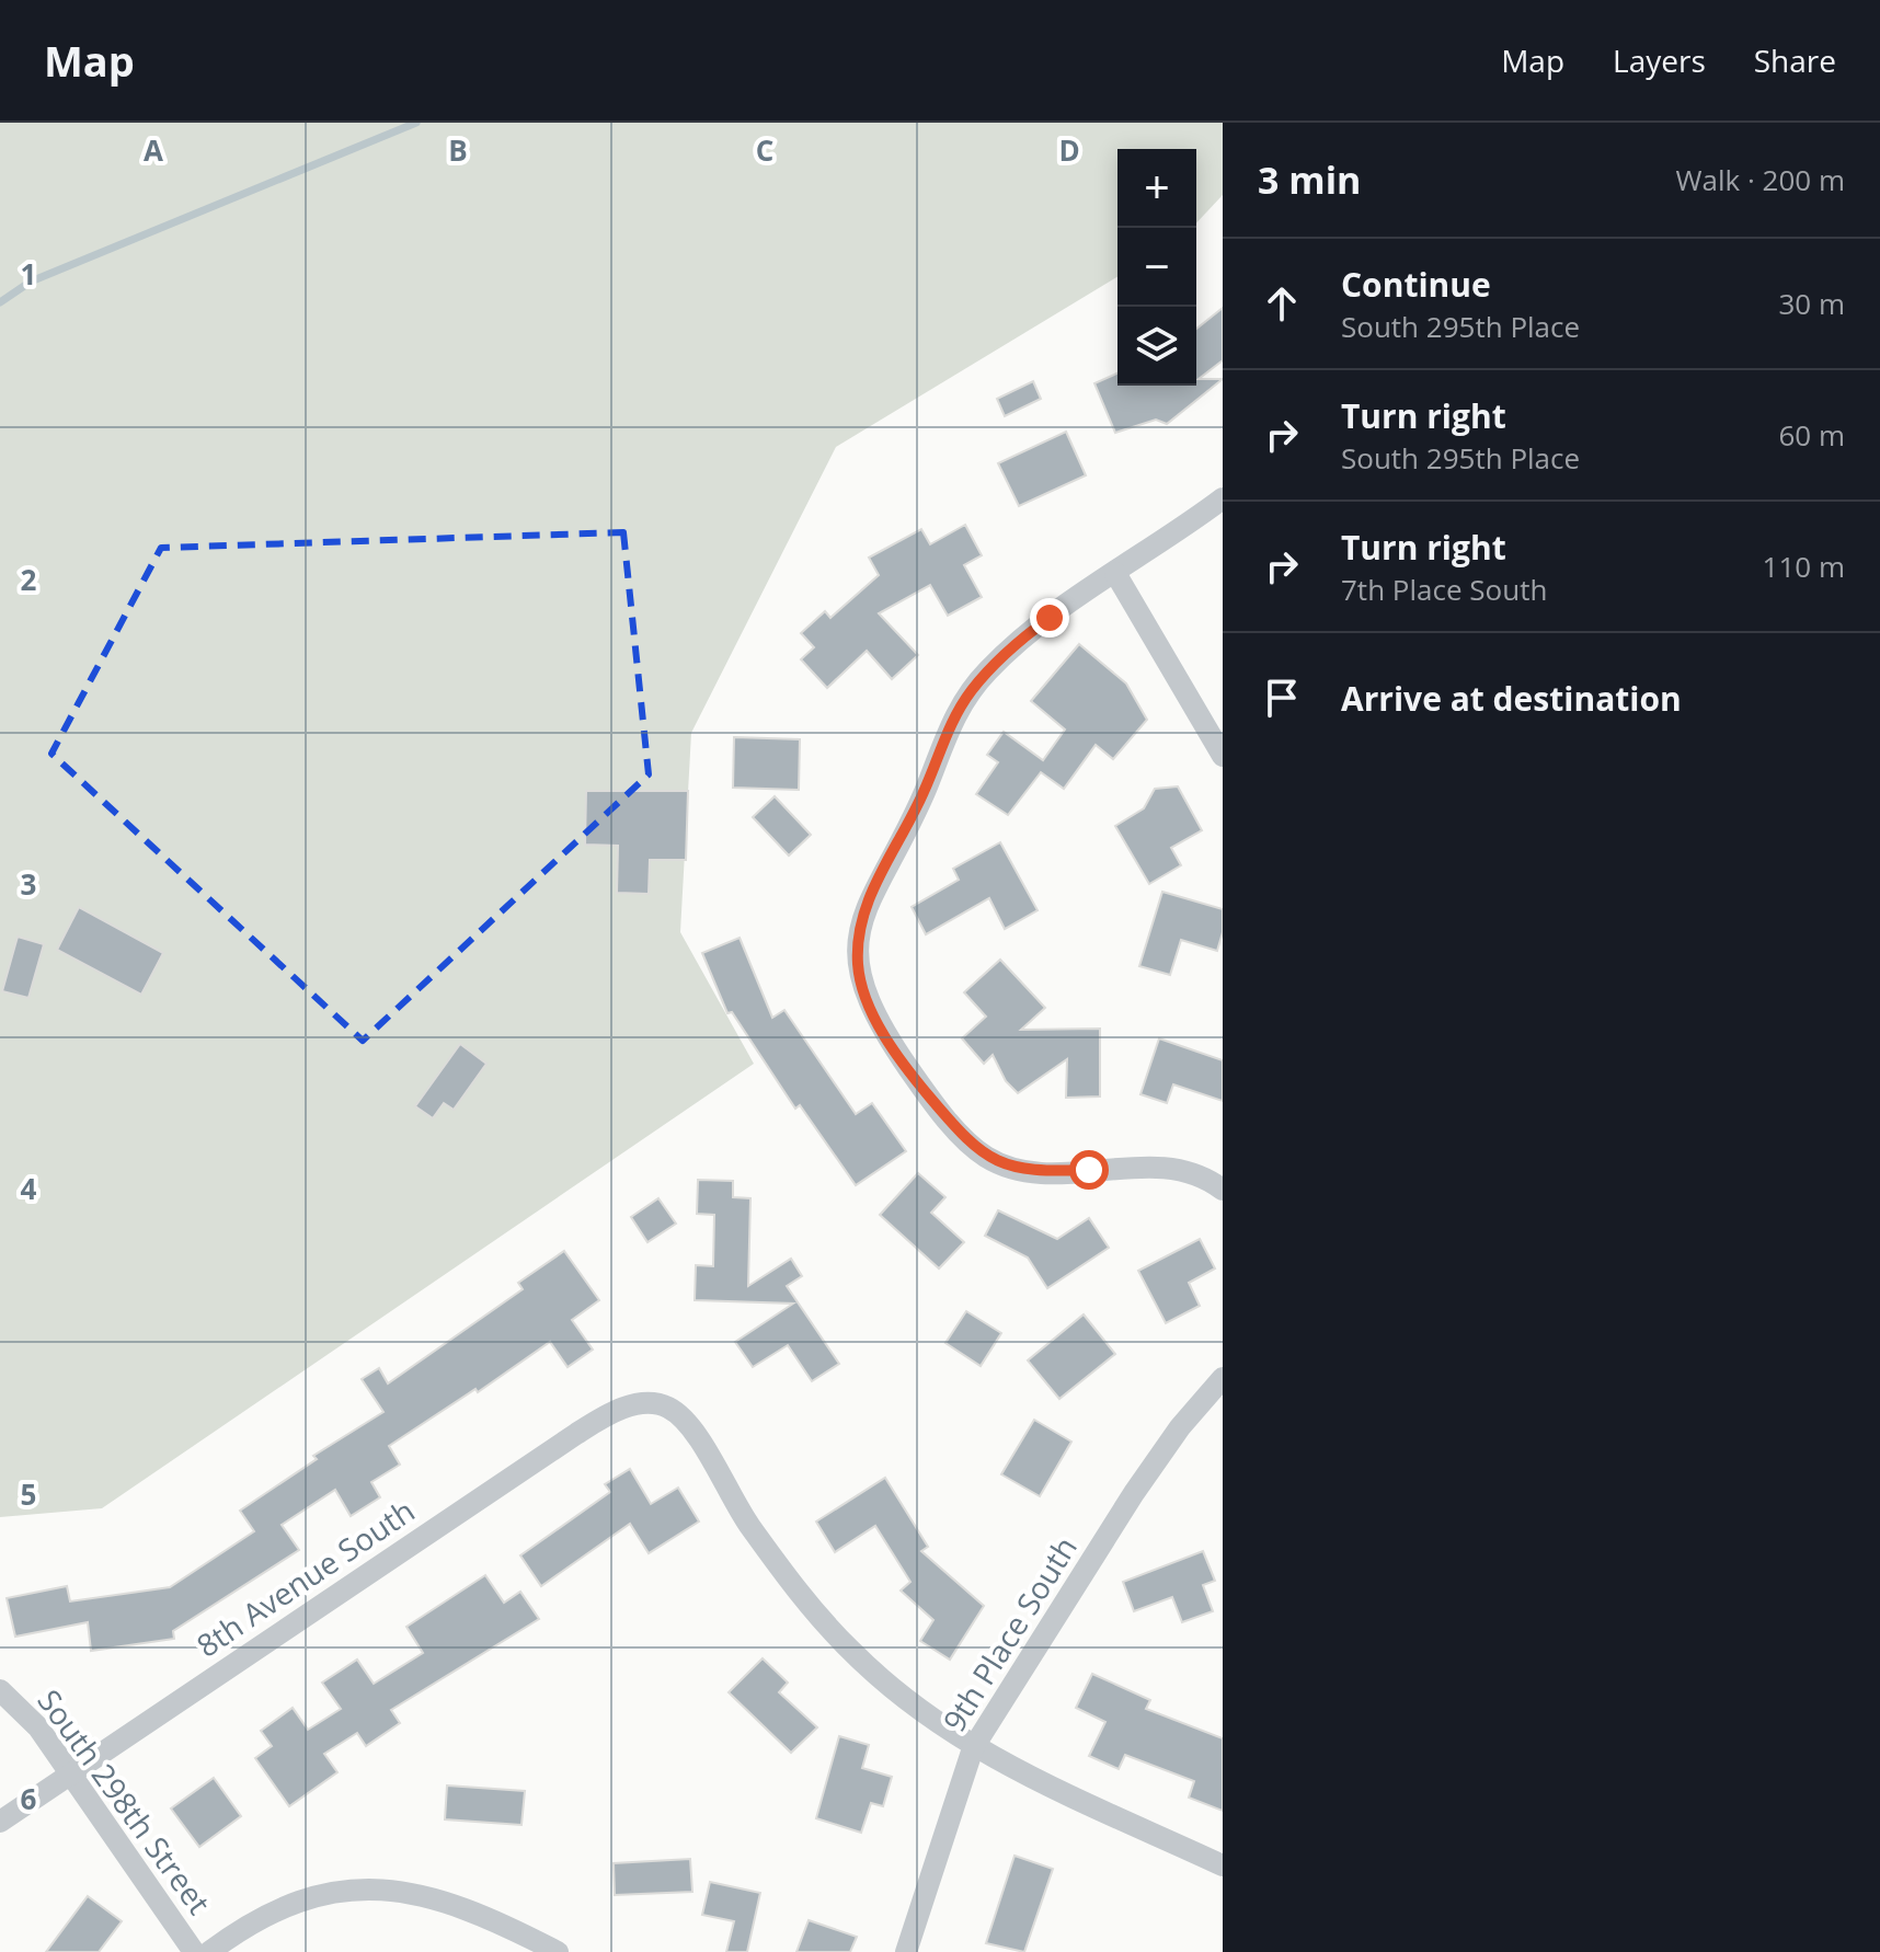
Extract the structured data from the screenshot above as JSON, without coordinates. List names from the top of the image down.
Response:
{
  "streets": {
    "street": ["8th Avenue South", "9th Place South", "South 298th Street"]
  },
  "crossings": [
    ["8th Avenue South", "9th Place South"],
    ["8th Avenue South", "South 298th Street"]
  ],
  "page": {
    "header": "Map",
    "nav": ["Map", "Layers", "Share"],
    "heading": ["3 min", "Walk · 200 m"],
    "map_buttons": ["+", "−"],
    "list": [
      ["Continue", "South 295th Place", "30 m"],
      ["Turn right", "South 295th Place", "60 m"],
      ["Turn right", "7th Place South", "110 m"],
      "Arrive at destination"
    ]
  },
  "grid": {
    "columns": [
      "A",
      "B",
      "C",
      "D"
    ],
    "rows": [
      "1",
      "2",
      "3",
      "4",
      "5",
      "6"
    ]
  }
}
